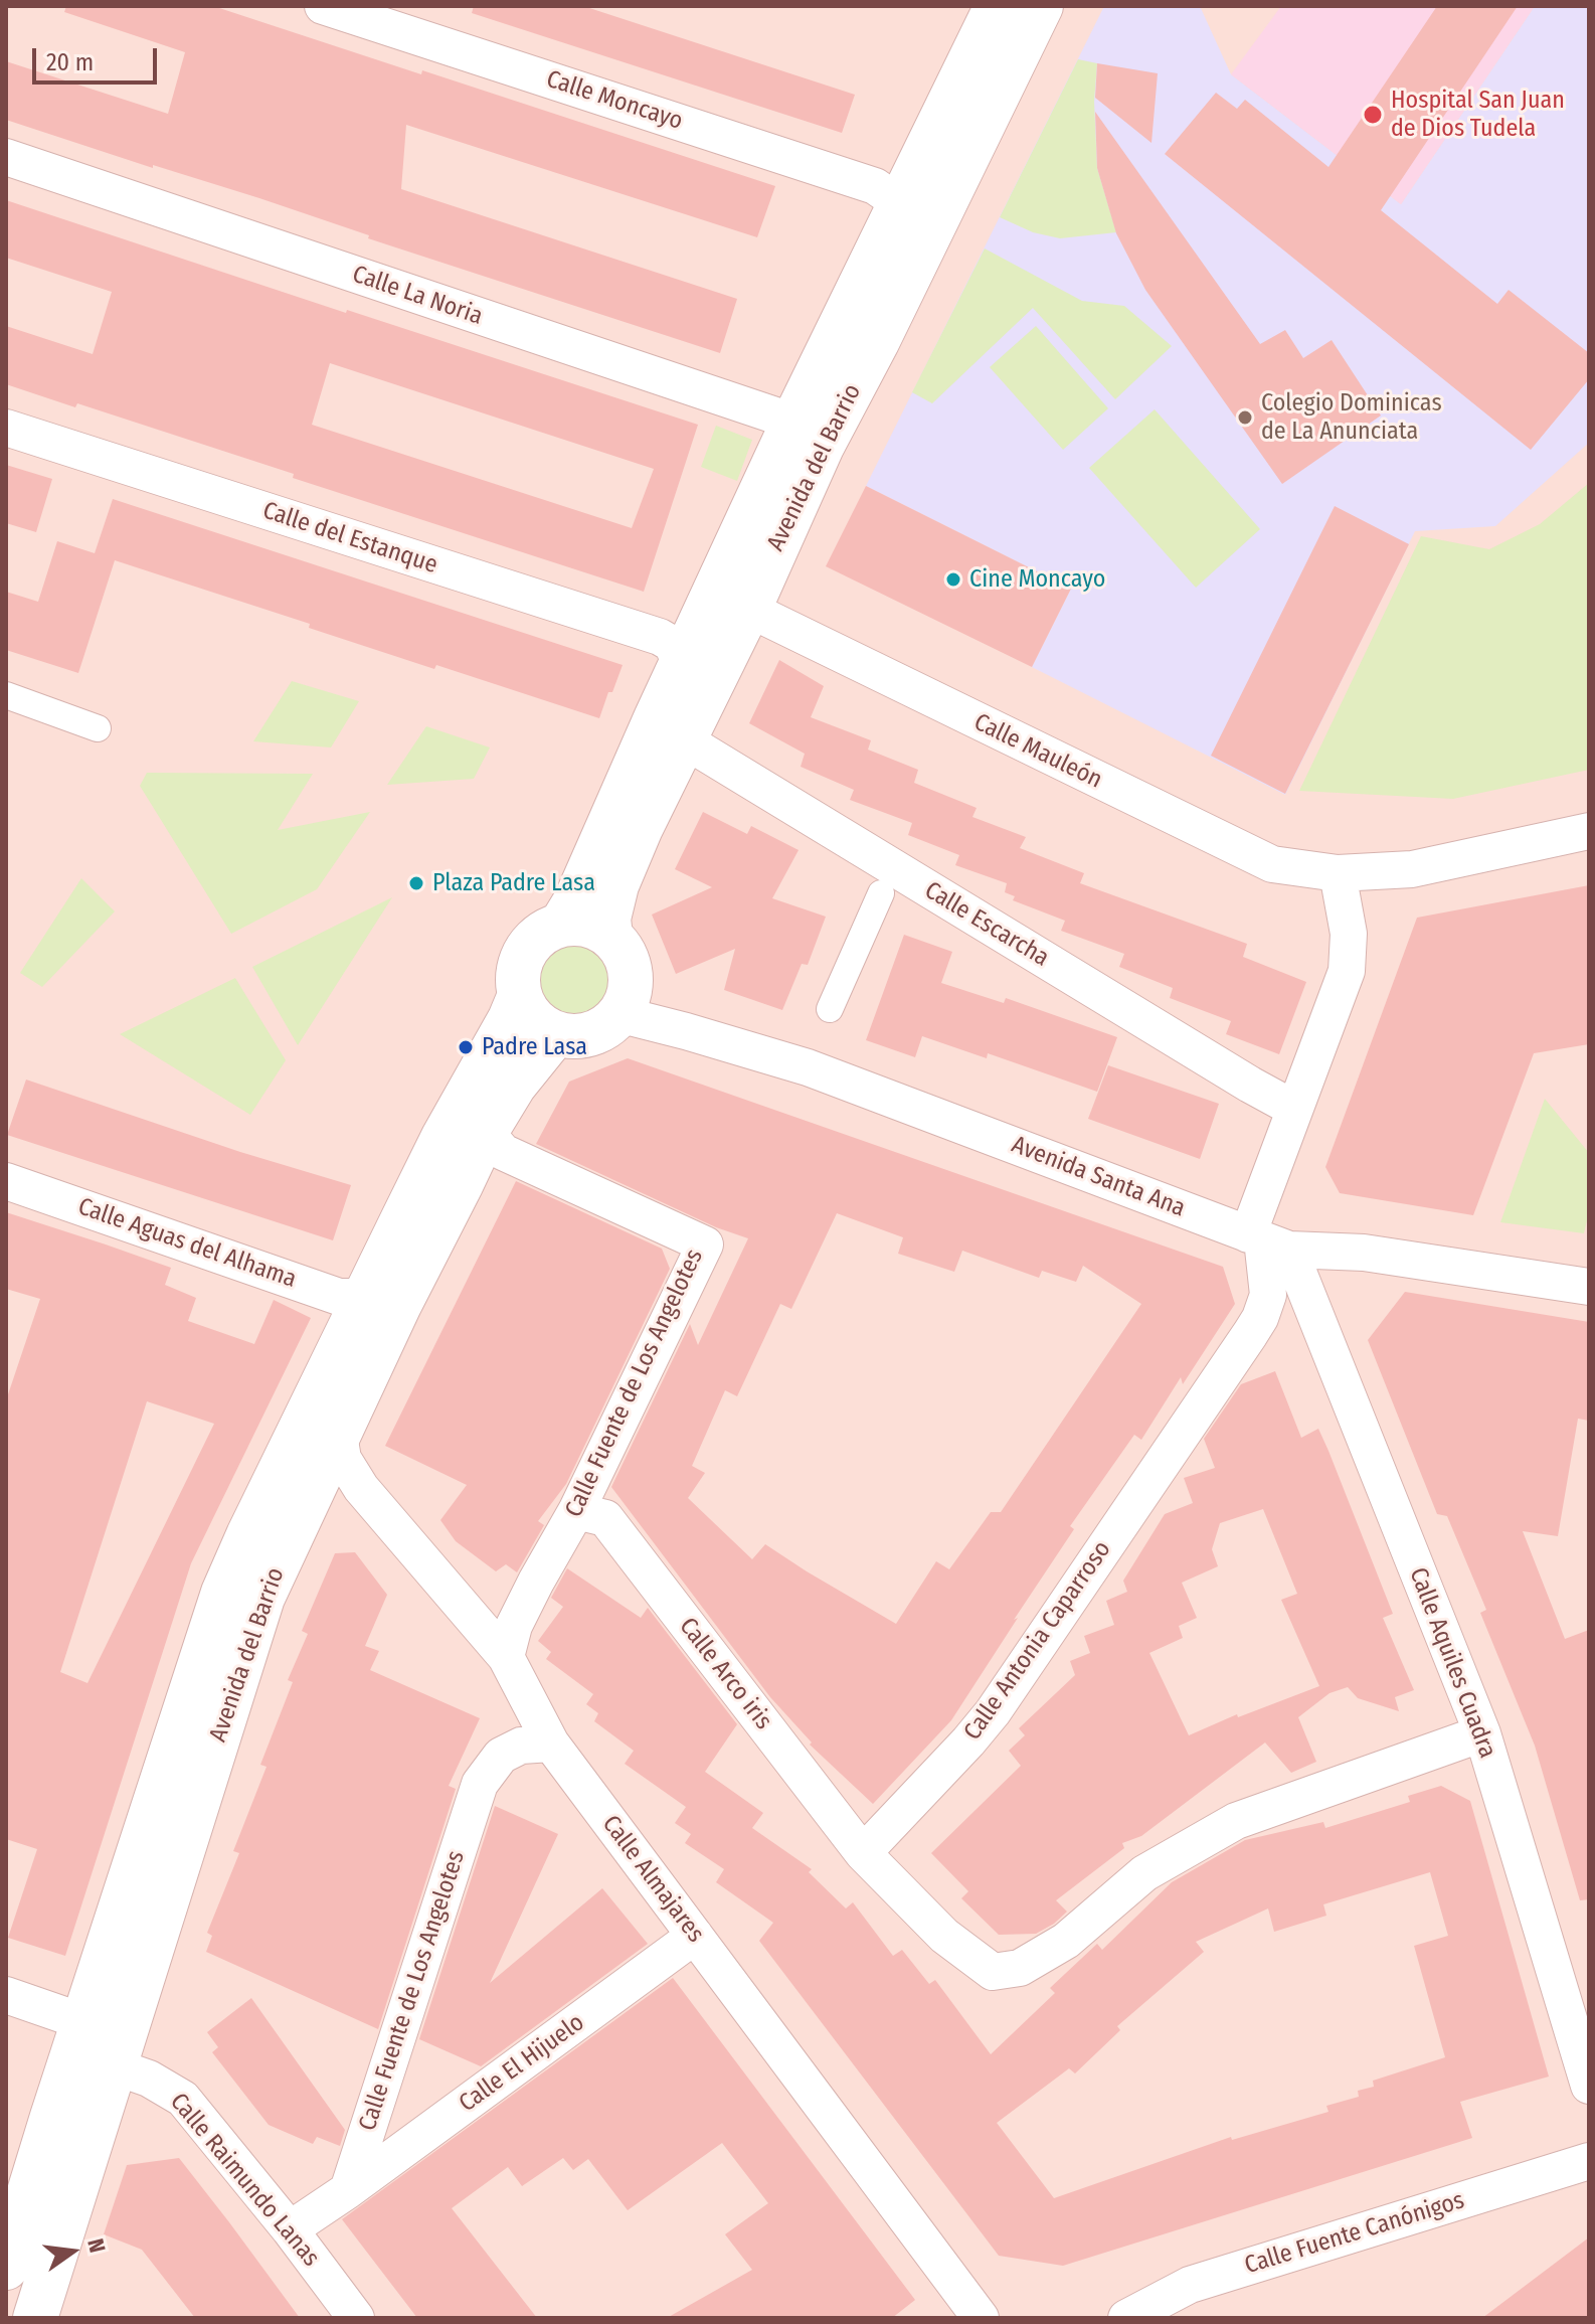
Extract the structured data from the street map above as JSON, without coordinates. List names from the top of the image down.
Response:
{
  "streets": {
    "street": [
      "Calle Moncayo",
      "Calle La Noria",
      "Avenida del Barrio",
      "Calle del Estanque",
      "Calle Mauleón",
      "Calle Escarcha",
      "Avenida Santa Ana",
      "Calle Aguas del Alhama",
      "Calle Fuente de Los Angelotes",
      "Calle Antonia Caparroso",
      "Calle Aquiles Cuadra",
      "Calle Arco iris",
      "Calle Almajares",
      "Calle El Hijuelo",
      "Calle Raimundo Lanas",
      "Calle Fuente Canónigos"
    ]
  },
  "crossings": [
    ["Calle Moncayo", "Avenida del Barrio"],
    ["Calle La Noria", "Avenida del Barrio"],
    ["Avenida del Barrio", "Calle del Estanque"],
    ["Avenida del Barrio", "Calle Mauleón"],
    ["Avenida del Barrio", "Calle Escarcha"],
    ["Avenida del Barrio", "Avenida Santa Ana"],
    ["Avenida del Barrio", "Calle Aguas del Alhama"],
    ["Avenida del Barrio", "Calle Fuente de Los Angelotes"],
    ["Avenida del Barrio", "Calle Almajares"],
    ["Avenida del Barrio", "Calle Raimundo Lanas"],
    ["Avenida Santa Ana", "Calle Antonia Caparroso"],
    ["Avenida Santa Ana", "Calle Aquiles Cuadra"],
    ["Calle Fuente de Los Angelotes", "Calle Arco iris"],
    ["Calle Fuente de Los Angelotes", "Calle Almajares"],
    ["Calle Fuente de Los Angelotes", "Calle El Hijuelo"],
    ["Calle Antonia Caparroso", "Calle Aquiles Cuadra"],
    ["Calle Antonia Caparroso", "Calle Arco iris"],
    ["Calle Almajares", "Calle El Hijuelo"],
    ["Calle El Hijuelo", "Calle Raimundo Lanas"]
  ],
  "places": [
    "Hospital San Juan de Dios Tudela",
    "Colegio Dominicas de La Anunciata",
    "Cine Moncayo",
    "Plaza Padre Lasa",
    "Padre Lasa"
  ],
  "scale_bar": "20 m",
  "north": "right"
}
